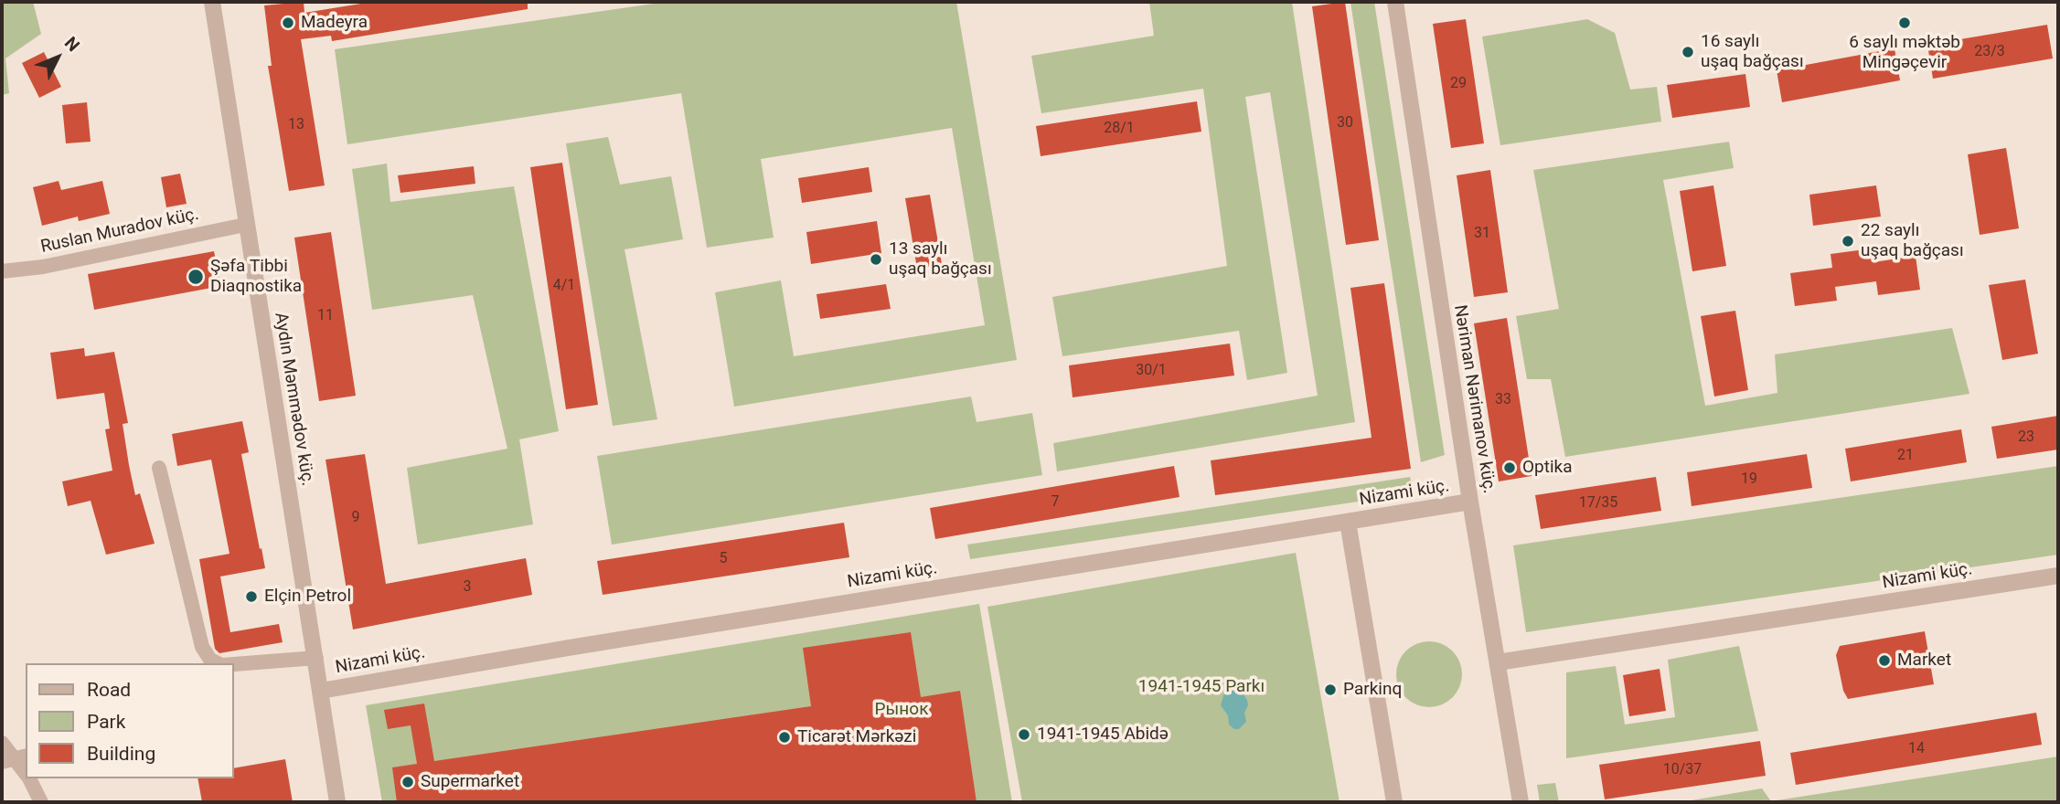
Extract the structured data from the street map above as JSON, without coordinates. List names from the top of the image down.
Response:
{
  "streets": {
    "street": [
      "Ruslan Muradov küç.",
      "Aydın Məmmədov küç.",
      "Nəriman Nərimanov küç.",
      "Nizami küç."
    ]
  },
  "crossings": [
    ["Ruslan Muradov küç.", "Aydın Məmmədov küç."],
    ["Aydın Məmmədov küç.", "Nizami küç."],
    ["Nəriman Nərimanov küç.", "Nizami küç."]
  ],
  "parks": ["1941-1945 Parkı", "Рынок"],
  "places": [
    "Madeyra",
    "6 saylı məktəb Mingəçevir",
    "16 saylı uşaq bağçası",
    "22 saylı uşaq bağçası",
    "13 saylı uşaq bağçası",
    "Şəfa Tibbi Diaqnostika",
    "Optika",
    "Elçin Petrol",
    "Market",
    "Parkinq",
    "1941-1945 Abidə",
    "Ticarət Mərkəzi",
    "Supermarket"
  ],
  "house_numbers": [
    "23/3",
    "29",
    "30",
    "13",
    "28/1",
    "31",
    "4/1",
    "11",
    "30/1",
    "33",
    "23",
    "21",
    "19",
    "7",
    "17/35",
    "9",
    "5",
    "3",
    "14",
    "10/37"
  ],
  "legend": ["Road", "Park", "Building"],
  "north": "top right"
}
